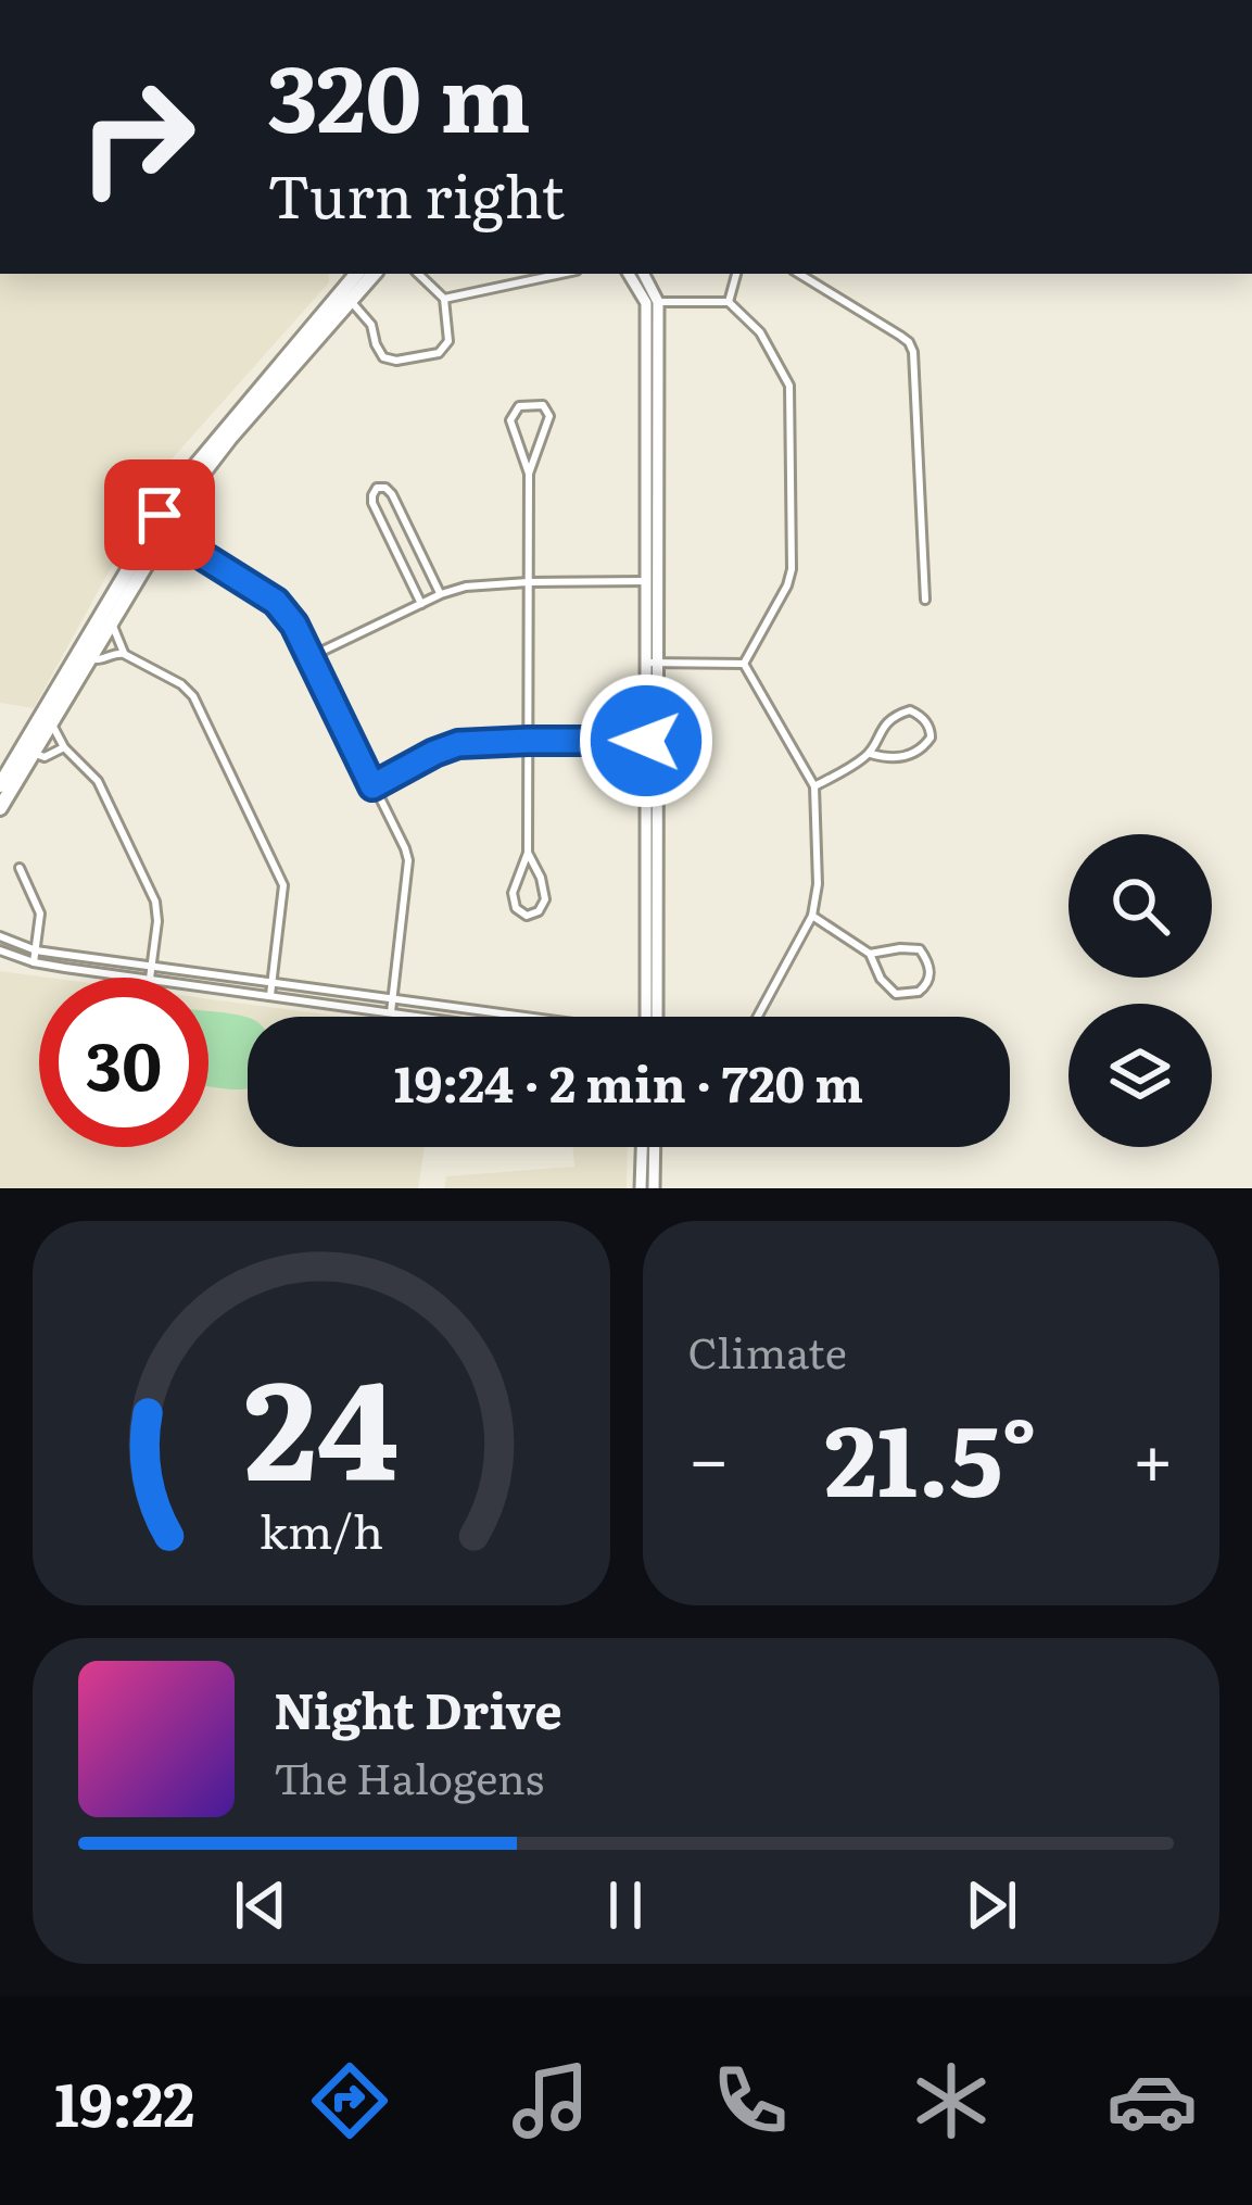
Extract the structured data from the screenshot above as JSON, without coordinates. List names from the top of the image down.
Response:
{
  "page": {
    "turn": ["320 m", "Turn right"],
    "limit": "30",
    "trip": "19:24 · 2 min · 720 m",
    "tile": "Climate",
    "heat": ["−", "21.5°", "+"],
    "song": ["Night Drive", "The Halogens"],
    "tabs": "19:22",
    "gauge": ["24", "km/h"]
  }
}
